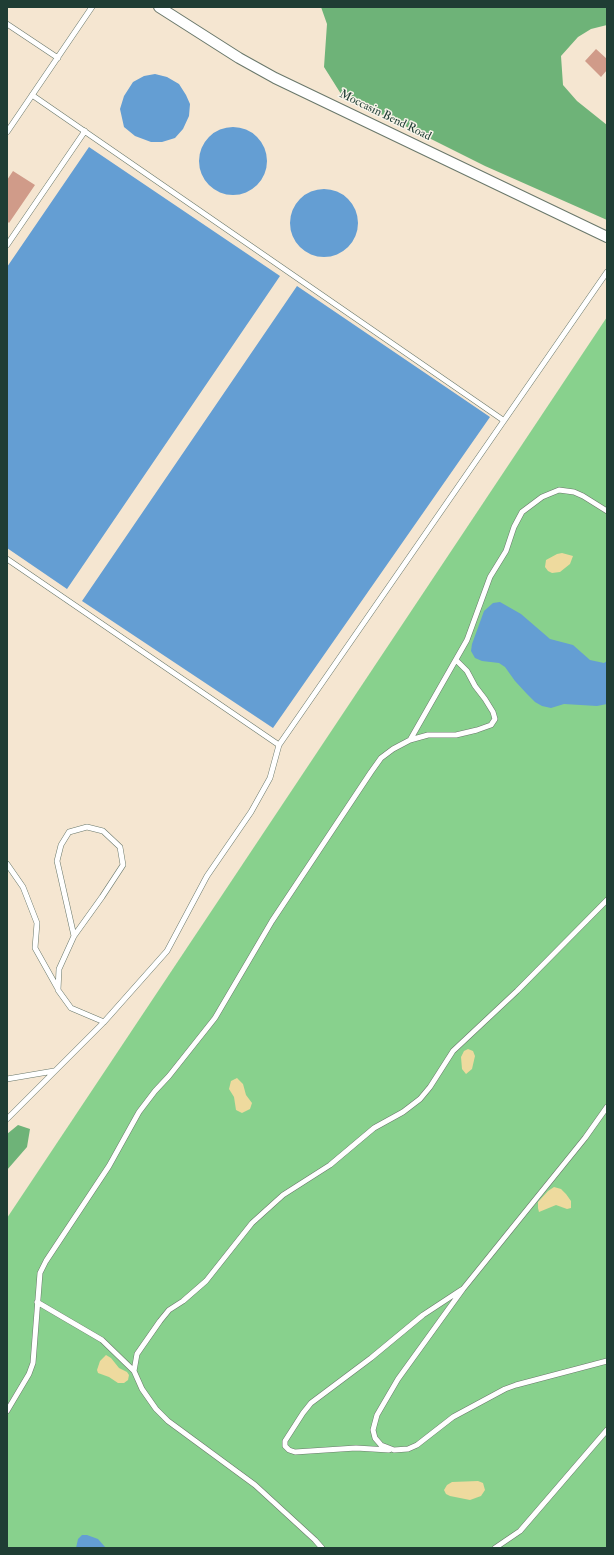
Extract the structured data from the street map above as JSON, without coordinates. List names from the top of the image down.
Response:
{
  "streets": {
    "street": ["Moccasin Bend Road"]
  }
}
